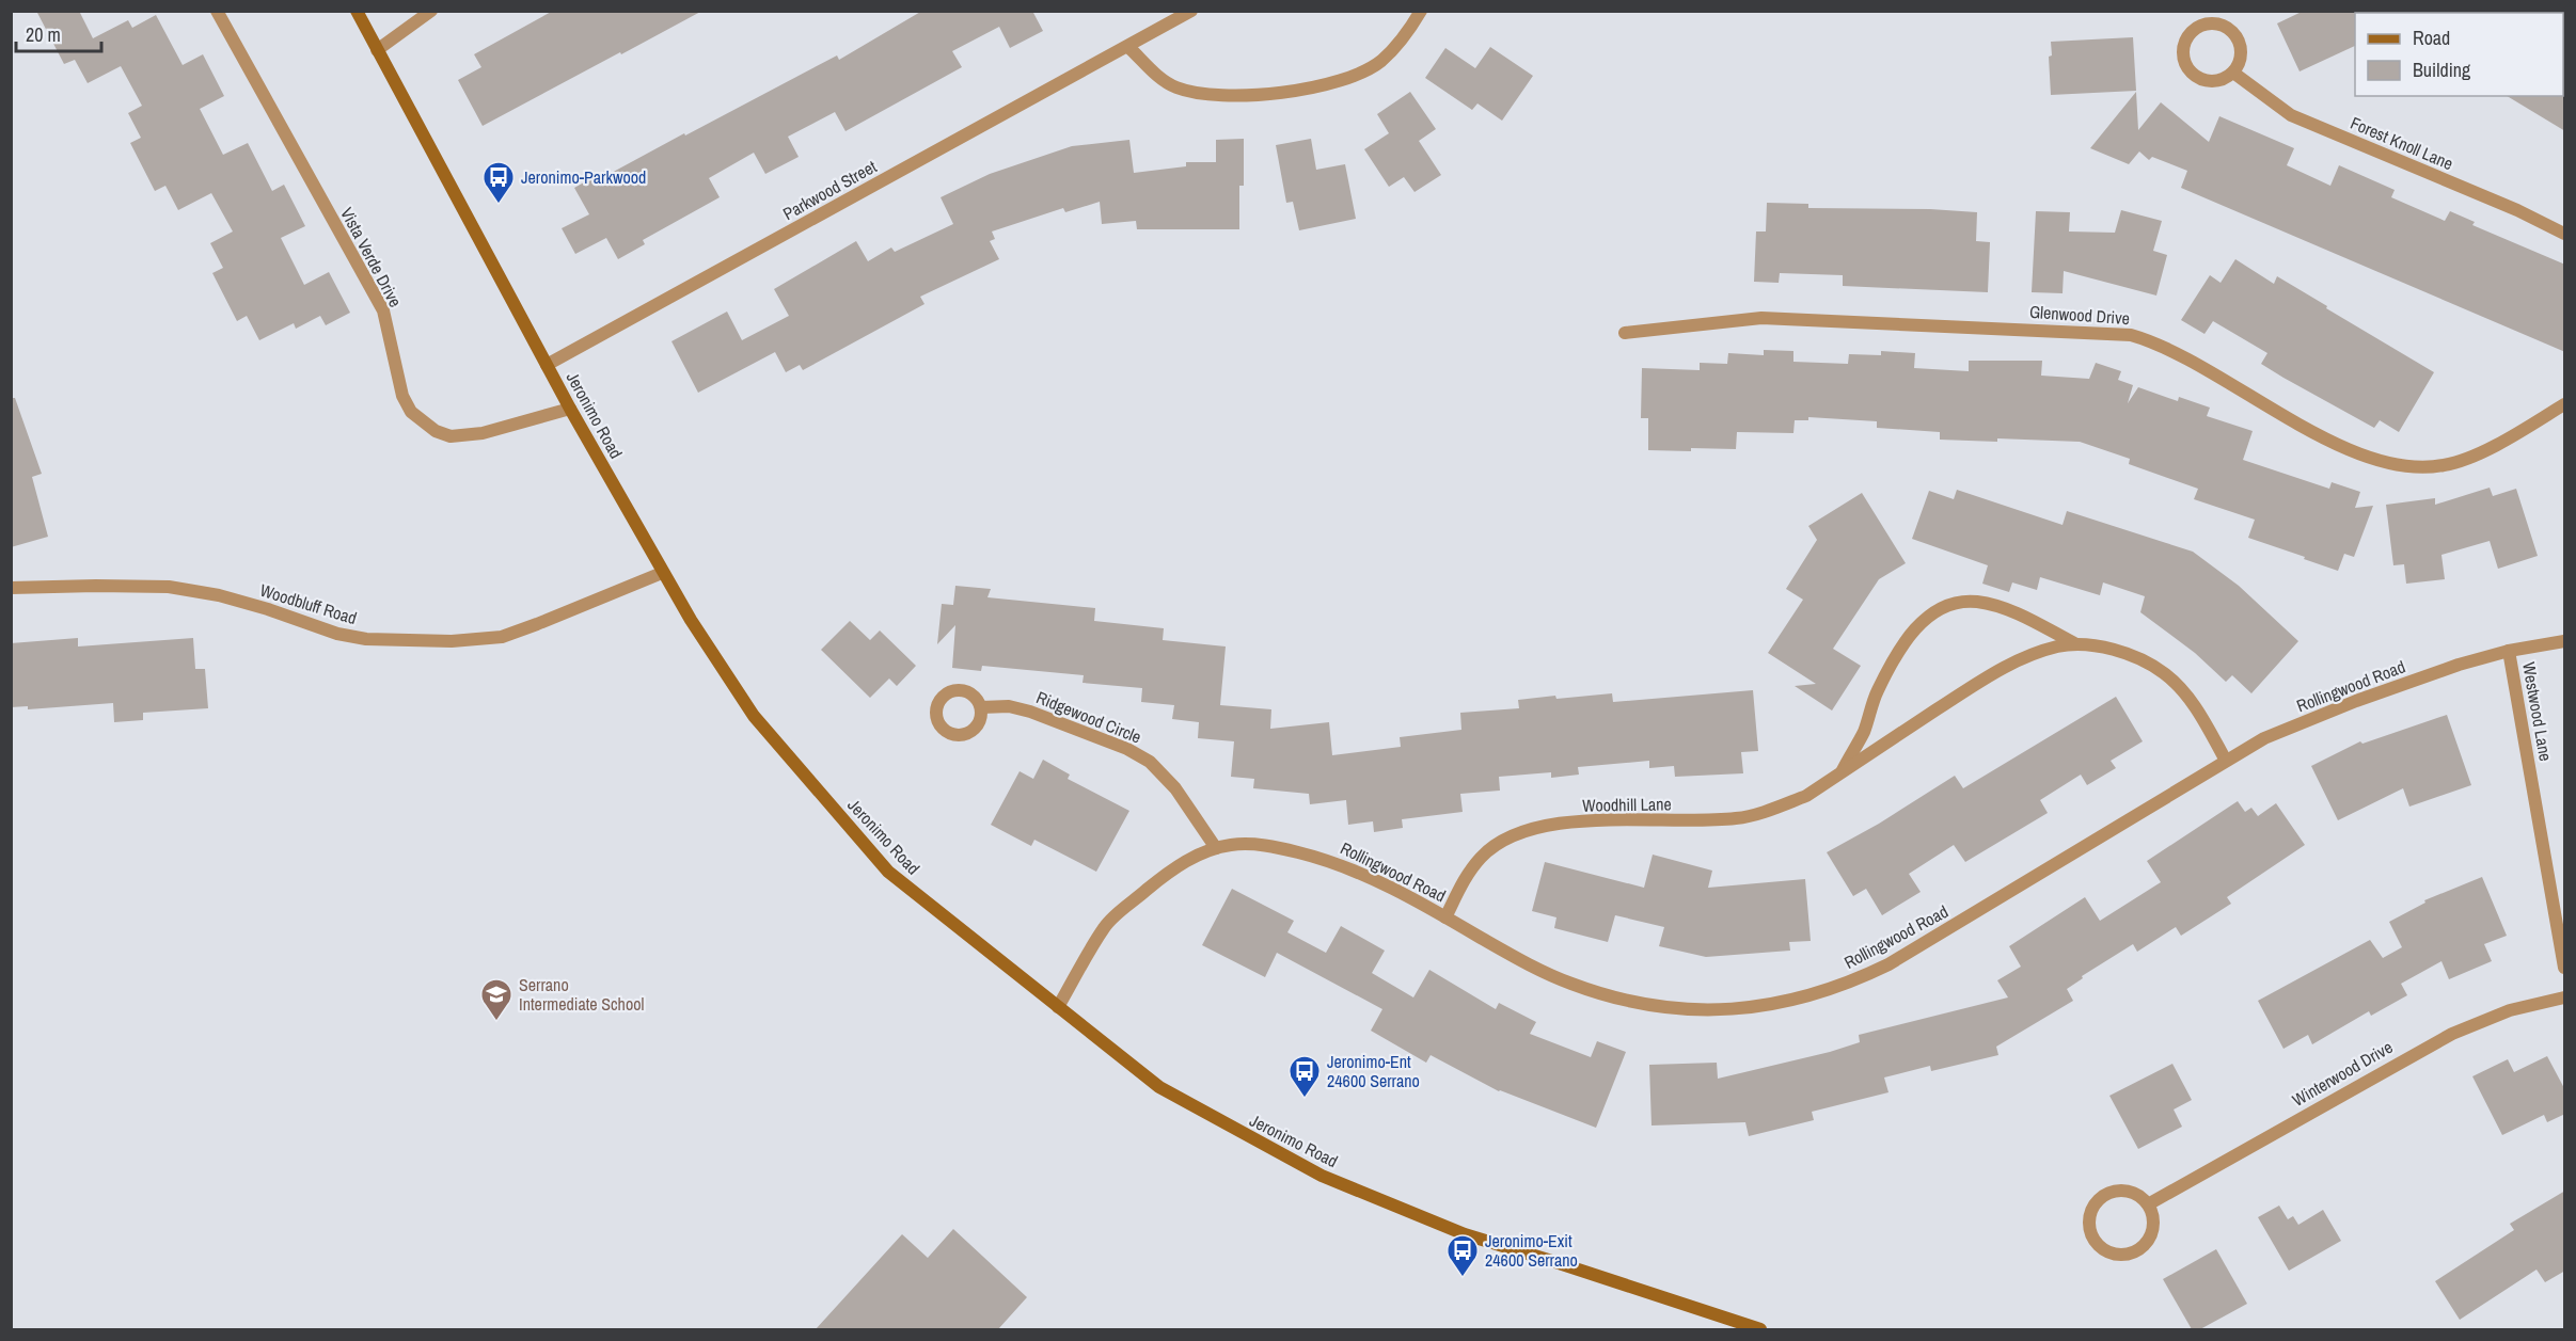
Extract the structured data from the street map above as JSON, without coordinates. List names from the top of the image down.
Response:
{
  "streets": {
    "main road": ["Jeronimo Road"],
    "street": [
      "Forest Knoll Lane",
      "Parkwood Street",
      "Vista Verde Drive",
      "Glenwood Drive",
      "Woodbluff Road",
      "Rollingwood Road",
      "Westwood Lane",
      "Ridgewood Circle",
      "Woodhill Lane",
      "Winterwood Drive"
    ]
  },
  "crossings": [
    ["Parkwood Street", "Jeronimo Road"],
    ["Vista Verde Drive", "Jeronimo Road"],
    ["Jeronimo Road", "Woodbluff Road"],
    ["Jeronimo Road", "Rollingwood Road"],
    ["Rollingwood Road", "Westwood Lane"],
    ["Rollingwood Road", "Ridgewood Circle"],
    ["Rollingwood Road", "Woodhill Lane"]
  ],
  "places": {
    "bus stop": ["Jeronimo-Parkwood", "Jeronimo-Ent 24600 Serrano", "Jeronimo-Exit 24600 Serrano"],
    "school or university": ["Serrano Intermediate School"]
  },
  "legend": ["Road", "Building"],
  "scale_bar": "20 m"
}
